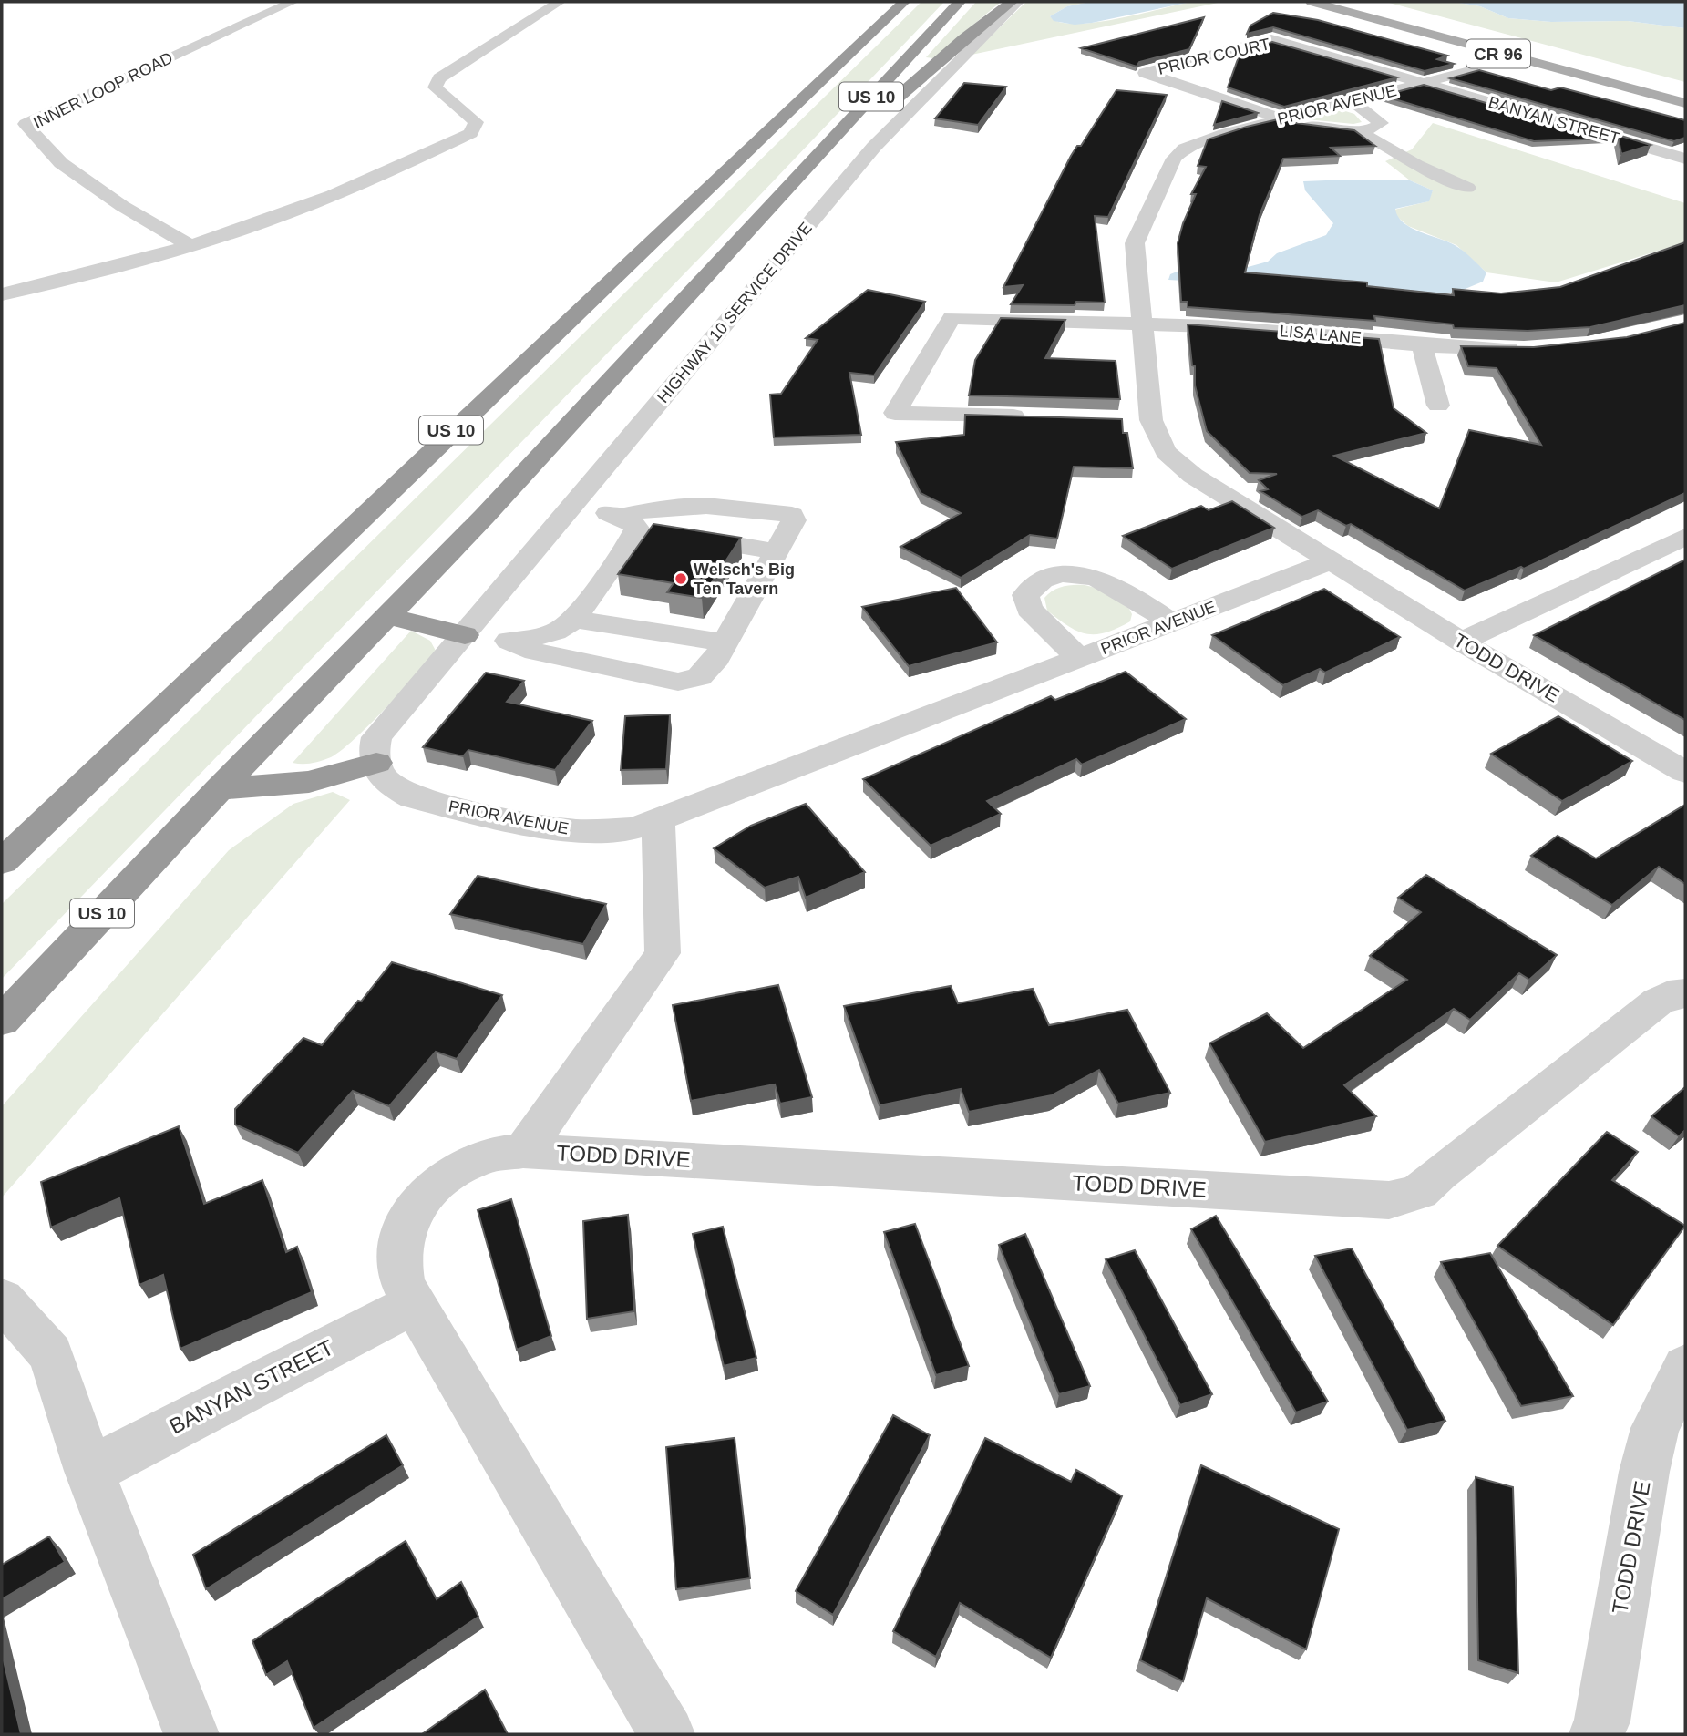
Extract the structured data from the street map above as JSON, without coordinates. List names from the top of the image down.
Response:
{
  "streets": {
    "highway": ["US 10"],
    "main road": ["CR 96"],
    "street": [
      "PRIOR COURT",
      "INNER LOOP ROAD",
      "PRIOR AVENUE",
      "BANYAN STREET",
      "HIGHWAY 10 SERVICE DRIVE",
      "LISA LANE",
      "TODD DRIVE"
    ]
  },
  "crossings": [
    ["PRIOR COURT", "PRIOR AVENUE"],
    ["PRIOR COURT", "BANYAN STREET"],
    ["PRIOR AVENUE", "BANYAN STREET"],
    ["PRIOR AVENUE", "LISA LANE"],
    ["PRIOR AVENUE", "TODD DRIVE"],
    ["BANYAN STREET", "TODD DRIVE"]
  ],
  "places": ["Welsch's Big Ten Tavern"]
}
